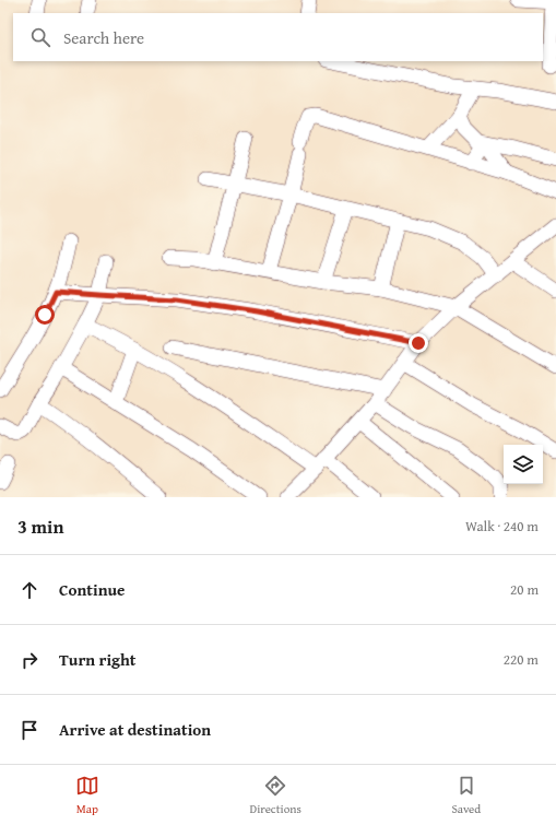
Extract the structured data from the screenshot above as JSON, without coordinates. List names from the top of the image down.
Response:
{
  "page": {
    "search": "Search here",
    "heading": ["3 min", "Walk · 240 m"],
    "list": [
      ["Continue", "20 m"],
      ["Turn right", "220 m"],
      "Arrive at destination"
    ],
    "nav": ["Map", "Directions", "Saved"]
  }
}
